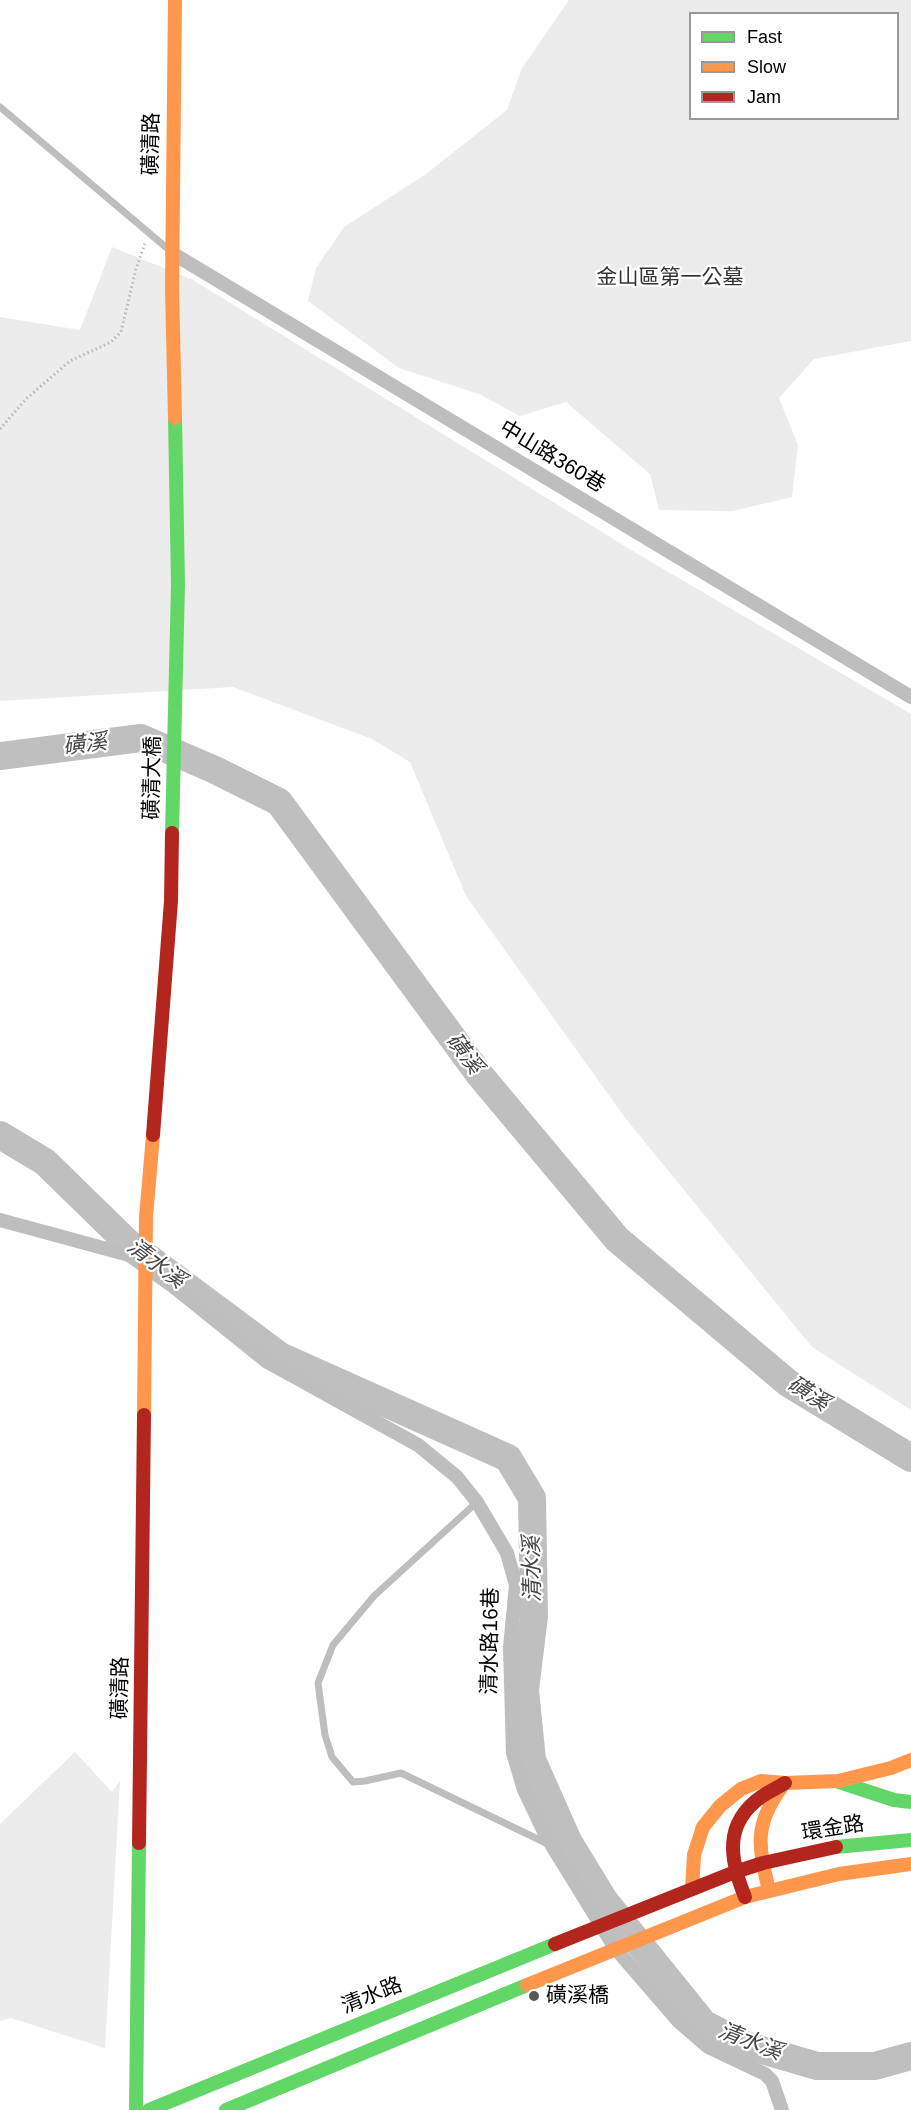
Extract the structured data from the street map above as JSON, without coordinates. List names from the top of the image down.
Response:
{
  "streets": {
    "street": [
      "磺清路",
      "中山路360巷",
      "磺清大橋",
      "清水路16巷",
      "環金路",
      "清水路"
    ]
  },
  "crossings": [
    ["磺清路", "中山路360巷"],
    ["磺清路", "磺清大橋"],
    ["磺清路", "清水路16巷"],
    ["磺清大橋", "清水路16巷"],
    ["清水路16巷", "清水路"]
  ],
  "water": ["磺溪", "清水溪"],
  "parks": ["金山區第一公墓"],
  "places": ["磺溪橋"],
  "legend": ["Fast", "Slow", "Jam"]
}
